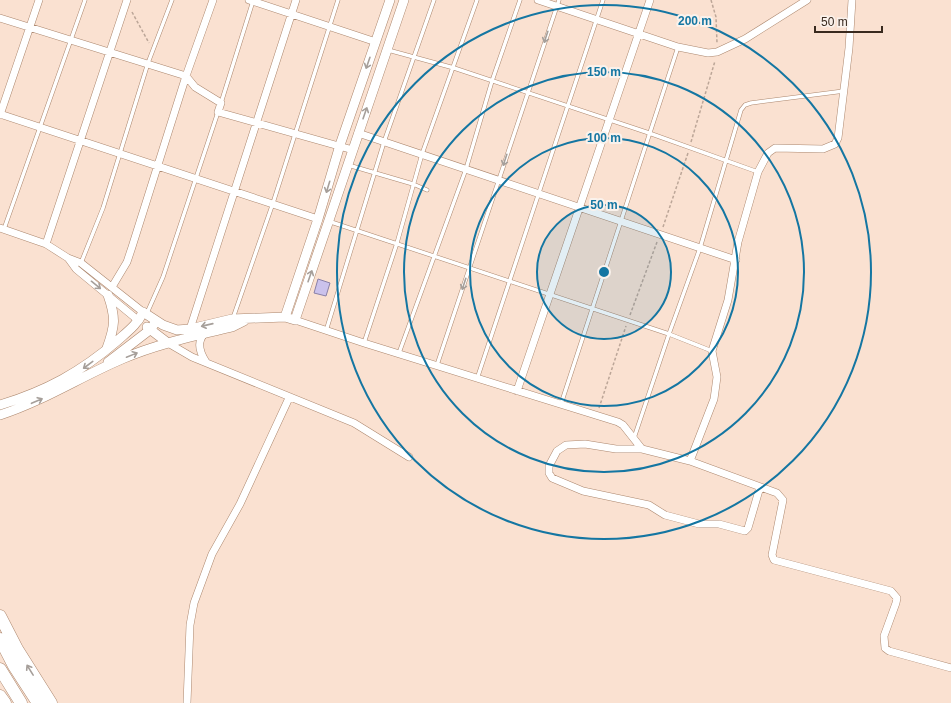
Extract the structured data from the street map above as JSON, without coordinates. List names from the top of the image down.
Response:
{
  "scale_bar": "50 m",
  "rings": [
    "200 m",
    "150 m",
    "100 m",
    "50 m"
  ]
}
